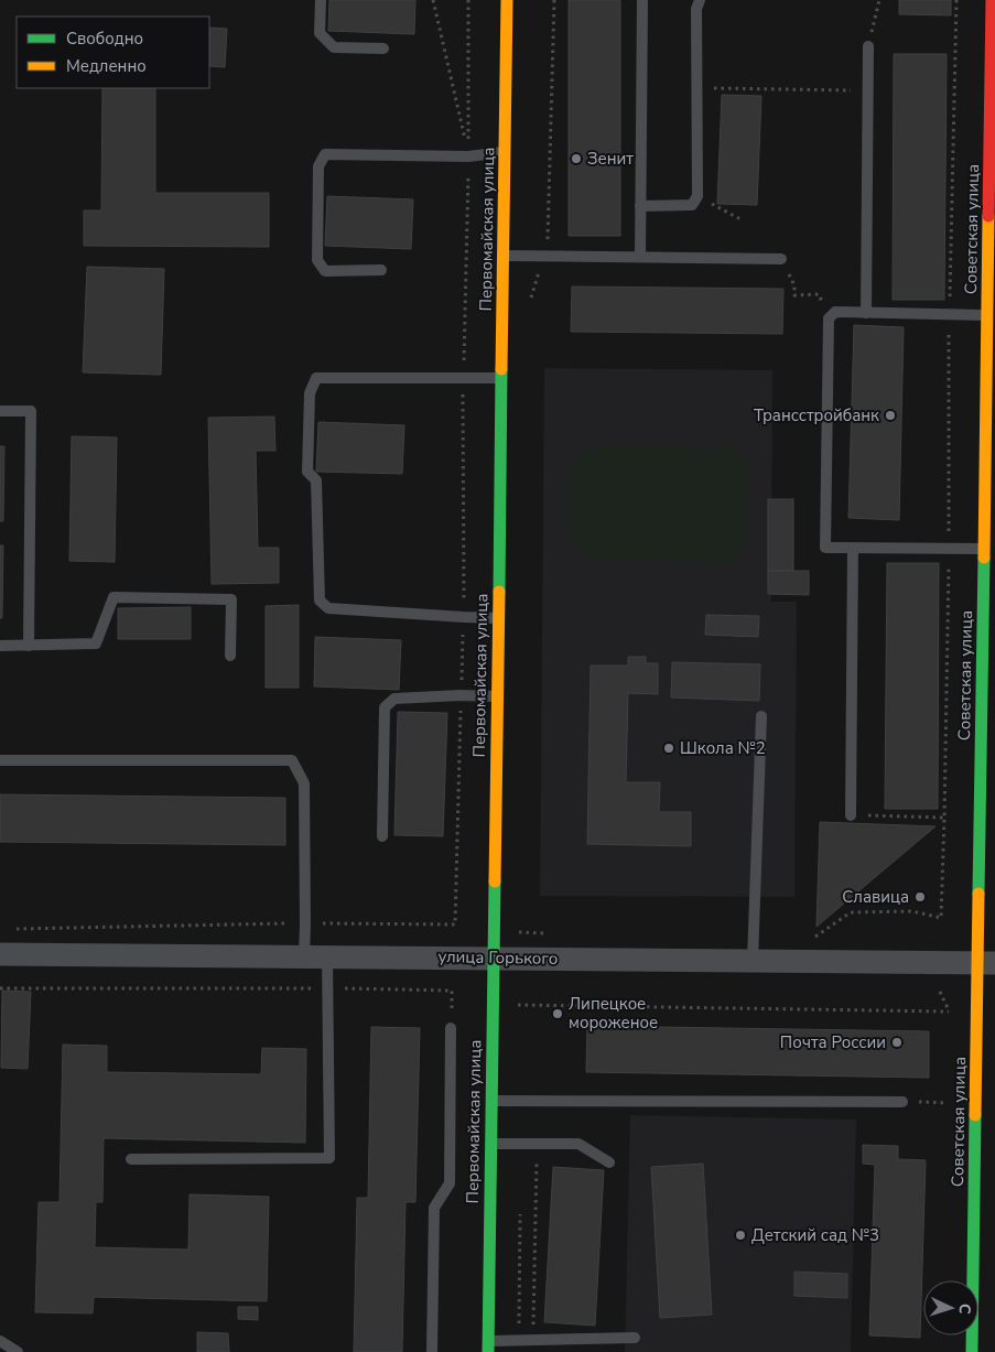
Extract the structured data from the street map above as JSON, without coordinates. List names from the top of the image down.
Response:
{
  "streets": {
    "main road": ["Первомайская улица", "Советская улица"],
    "street": ["улица Горького"]
  },
  "crossings": [
    ["Первомайская улица", "улица Горького"],
    ["Советская улица", "улица Горького"]
  ],
  "places": [
    "Зенит",
    "Трансстройбанк",
    "Школа №2",
    "Славица",
    "Липецкое мороженое",
    "Почта России",
    "Детский сад №3"
  ],
  "legend": ["Свободно", "Медленно"],
  "north": "right"
}
